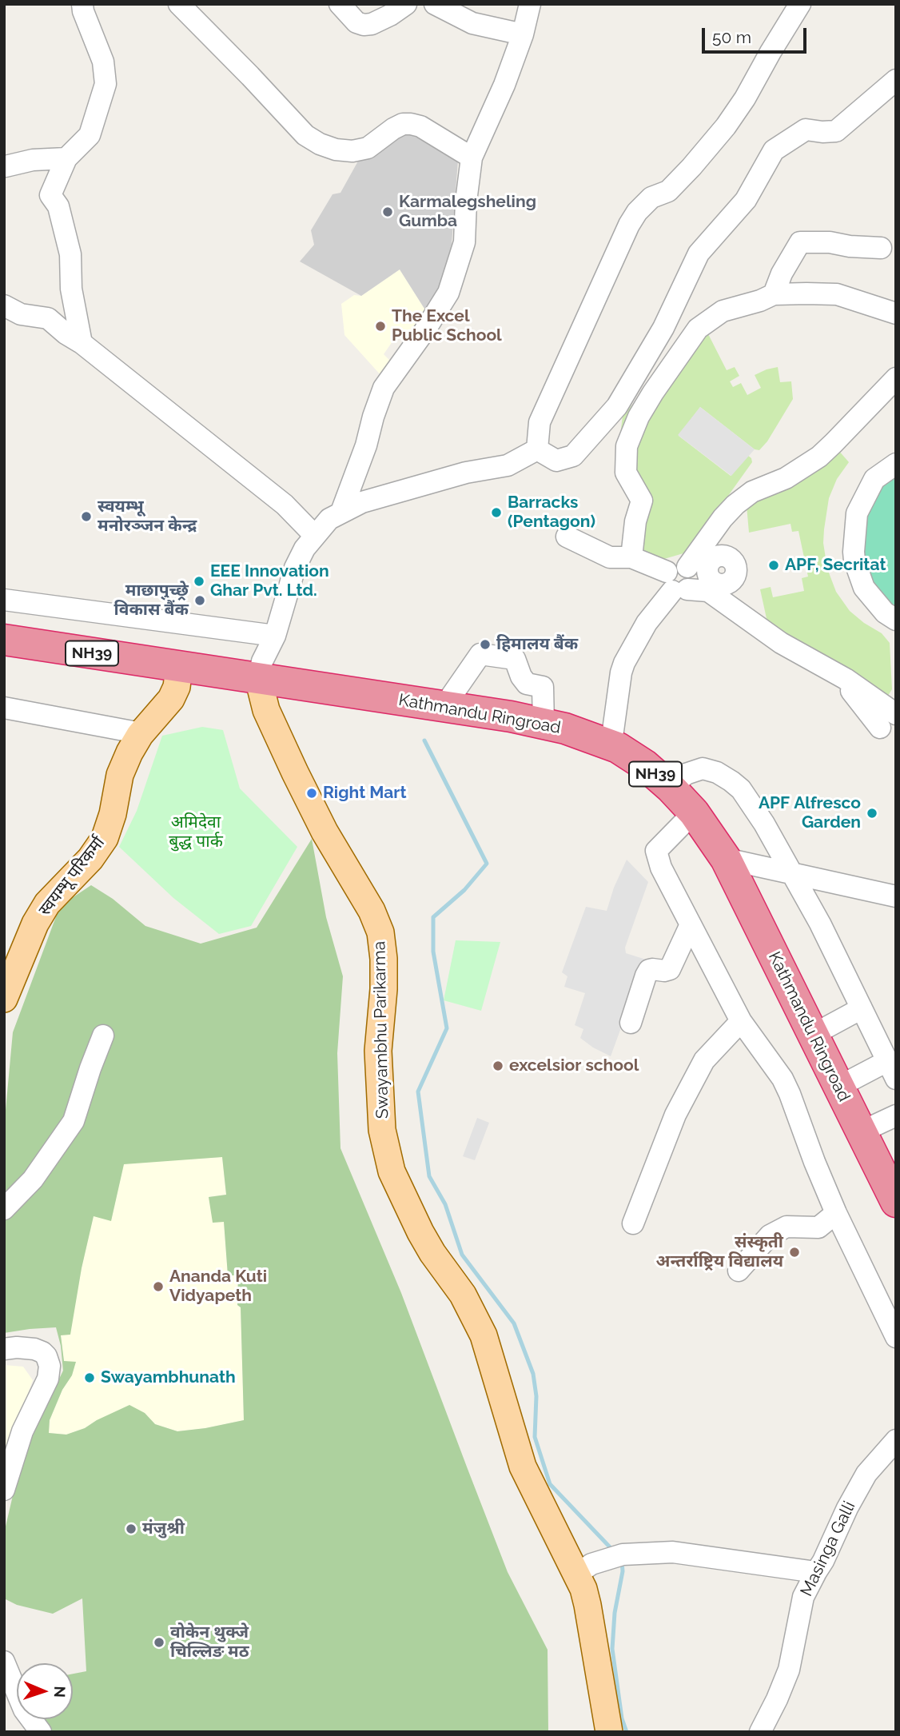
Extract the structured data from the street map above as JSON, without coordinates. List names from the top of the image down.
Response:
{
  "streets": {
    "highway": ["NH39", "Kathmandu Ringroad"],
    "main road": ["स्वयम्भू परिकर्मा", "Swayambhu Parikarma"],
    "street": ["Masinga Galli"]
  },
  "crossings": [
    ["Kathmandu Ringroad", "स्वयम्भू परिकर्मा"],
    ["Kathmandu Ringroad", "Swayambhu Parikarma"]
  ],
  "parks": ["अमिदेवा बुद्ध पार्क"],
  "places": [
    "Karmalegsheling Gumba",
    "The Excel Public School",
    "Barracks (Pentagon)",
    "स्वयम्भू मनोरञ्जन केन्द्र",
    "APF, Secritat",
    "EEE Innovation Ghar Pvt. Ltd.",
    "माछापुच्छ्रे विकास बैंक",
    "हिमालय बैंक",
    "Right Mart",
    "APF Alfresco Garden",
    "excelsior school",
    "संस्कृती अन्तर्राष्ट्रिय विद्यालय",
    "Ananda Kuti Vidyapeth",
    "Swayambhunath",
    "मंजुश्री",
    "वोकेन थुक्जे चिल्लिङ मठ"
  ],
  "scale_bar": "50 m",
  "north": "right"
}
